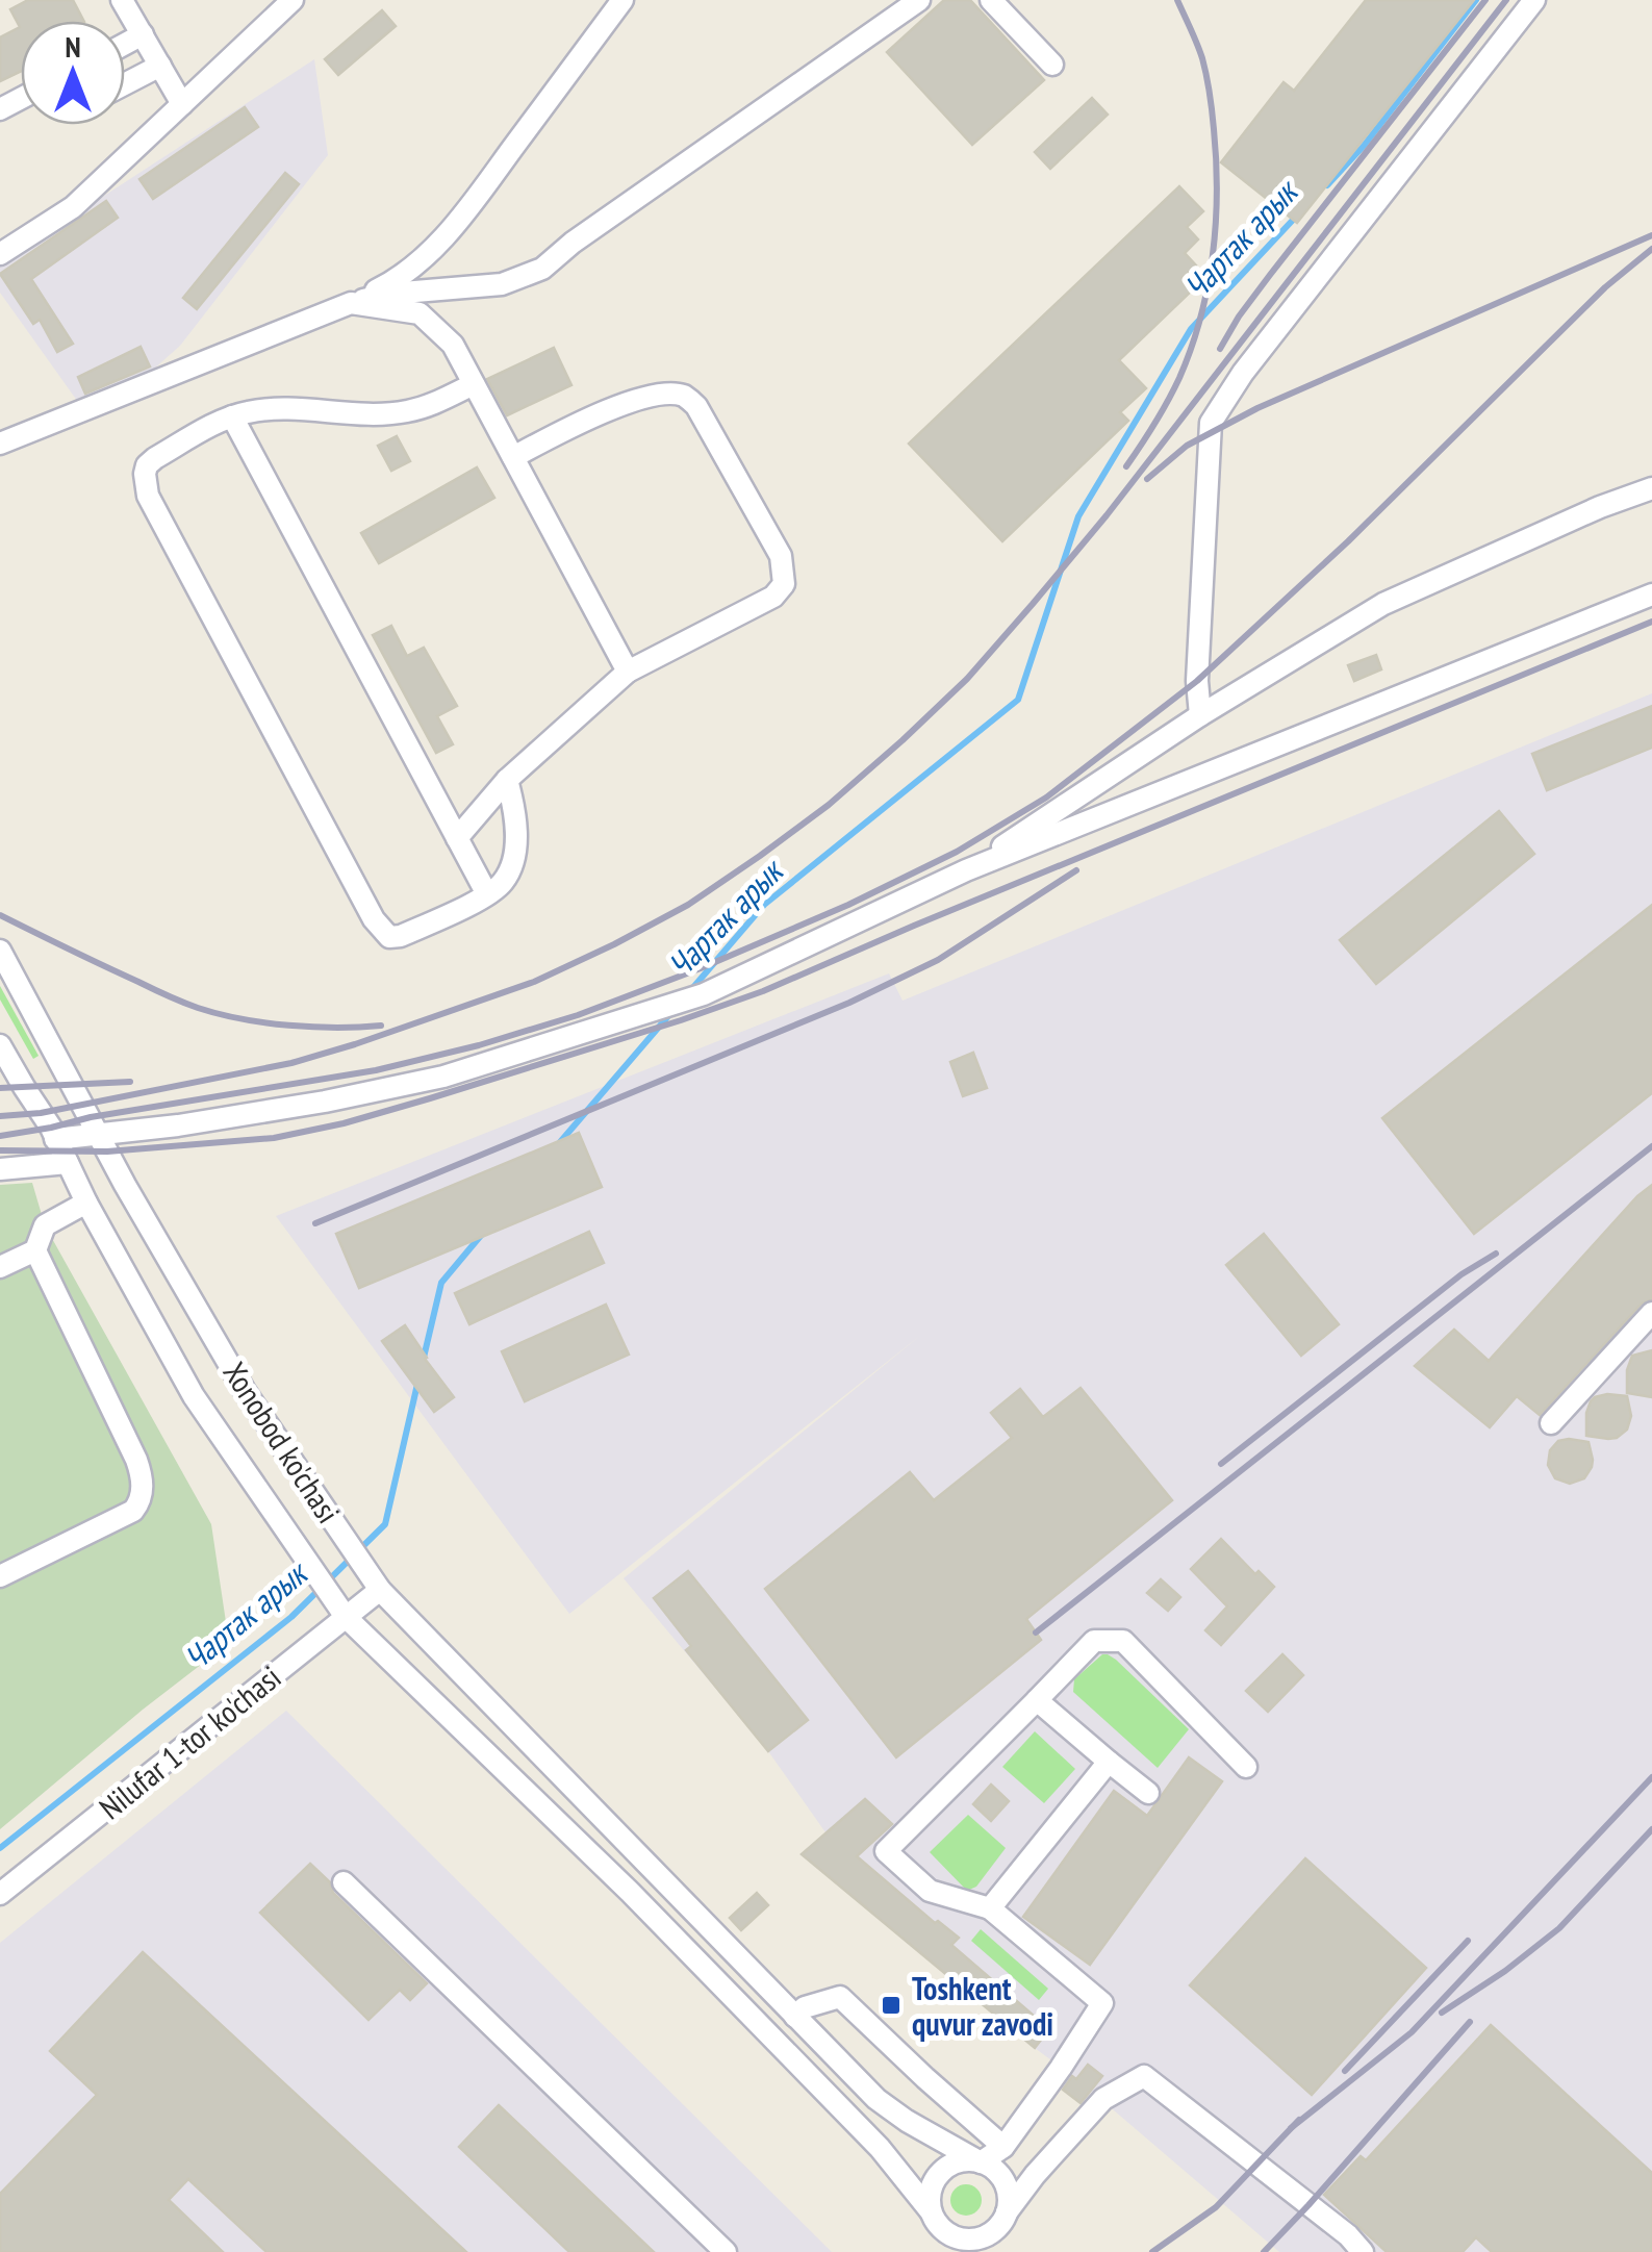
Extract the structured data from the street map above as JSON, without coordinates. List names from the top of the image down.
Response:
{
  "streets": {
    "street": ["Xonobod ko'chasi", "Nilufar 1-tor ko'chasi"]
  },
  "crossings": [
    ["Xonobod ko'chasi", "Nilufar 1-tor ko'chasi"]
  ],
  "water": ["Чартак арык"],
  "places": {
    "transit": ["Toshkent quvur zavodi"]
  },
  "north": "top"
}
